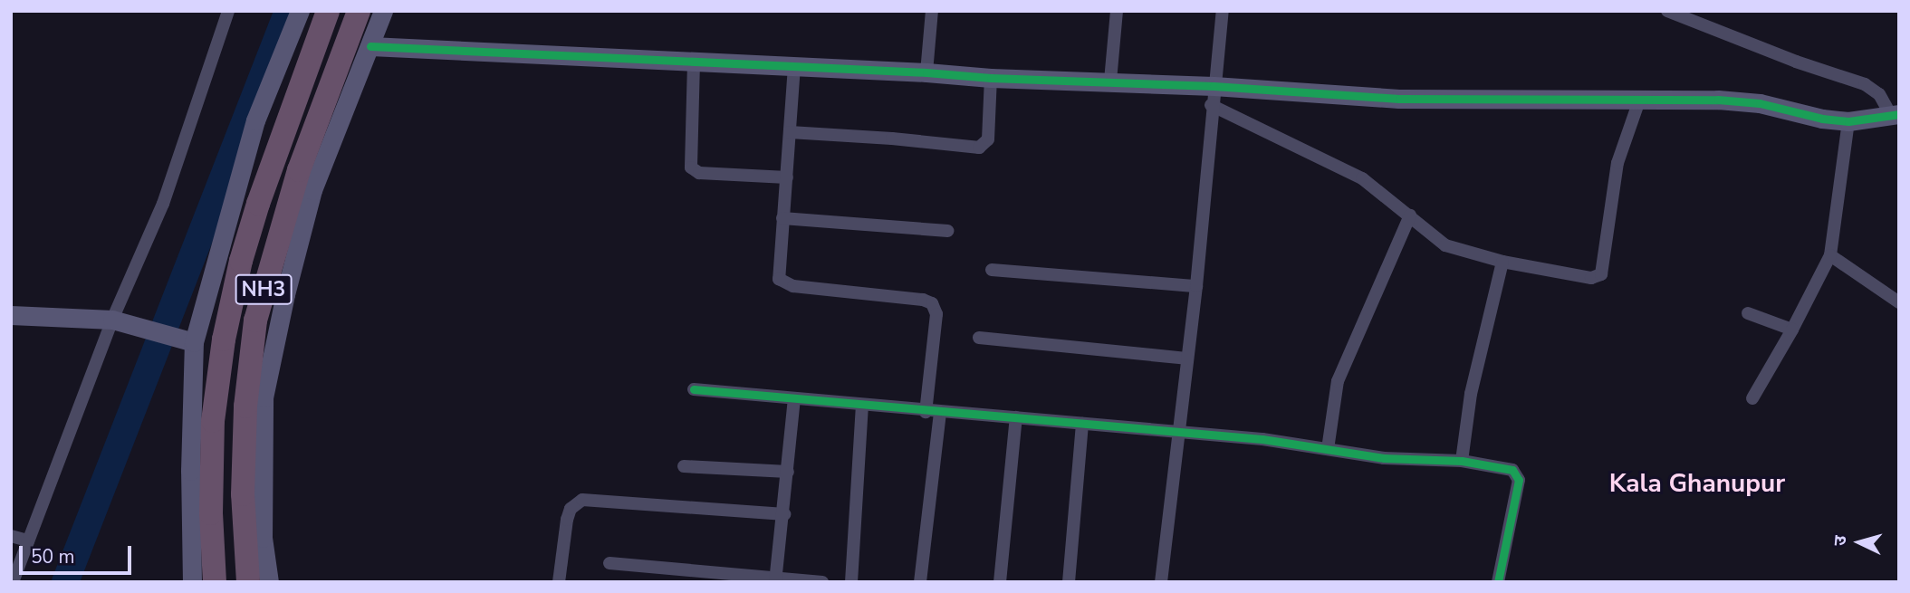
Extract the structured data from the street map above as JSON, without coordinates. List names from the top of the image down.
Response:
{
  "streets": {
    "highway": ["NH3"]
  },
  "districts": ["Kala Ghanupur"],
  "scale_bar": "50 m",
  "north": "left"
}
